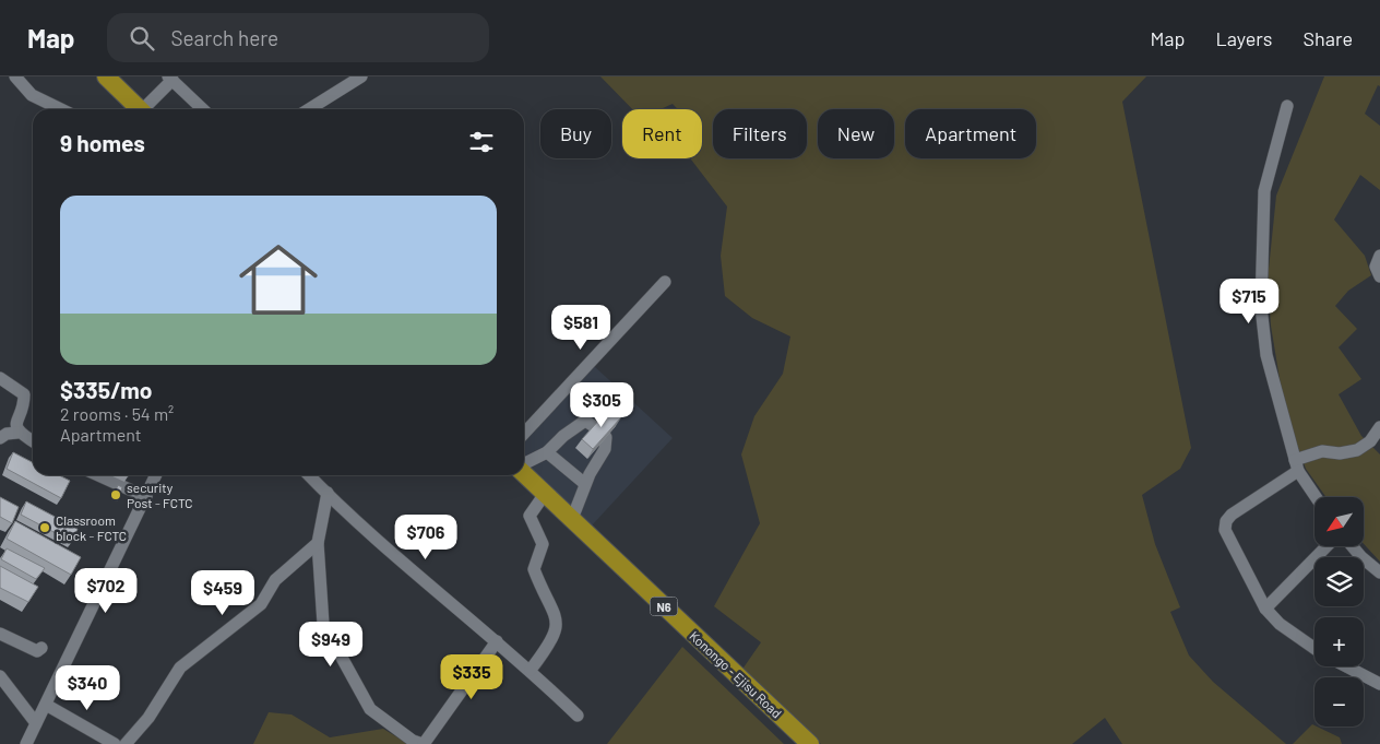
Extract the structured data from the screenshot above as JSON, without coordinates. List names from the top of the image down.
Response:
{
  "streets": {
    "highway": ["N6", "Konongo - Ejisu Road"]
  },
  "places": ["security Post - FCTC", "Classroom block - FCTC"],
  "north": "bottom left",
  "page": {
    "header": "Map",
    "search": "Search here",
    "nav": ["Map", "Layers", "Share"],
    "chip": [
      "Buy",
      "Rent",
      "Filters",
      "New",
      "Apartment"
    ],
    "heading": "9 homes",
    "list": [
      {
        "name": "$335/mo",
        "note": "2 rooms · 54 m² · Apartment"
      }
    ],
    "price": [
      "$715",
      "$581",
      "$305",
      "$706",
      "$702",
      "$459",
      "$949",
      "$335",
      "$340"
    ],
    "map_buttons": ["+", "−"]
  }
}
